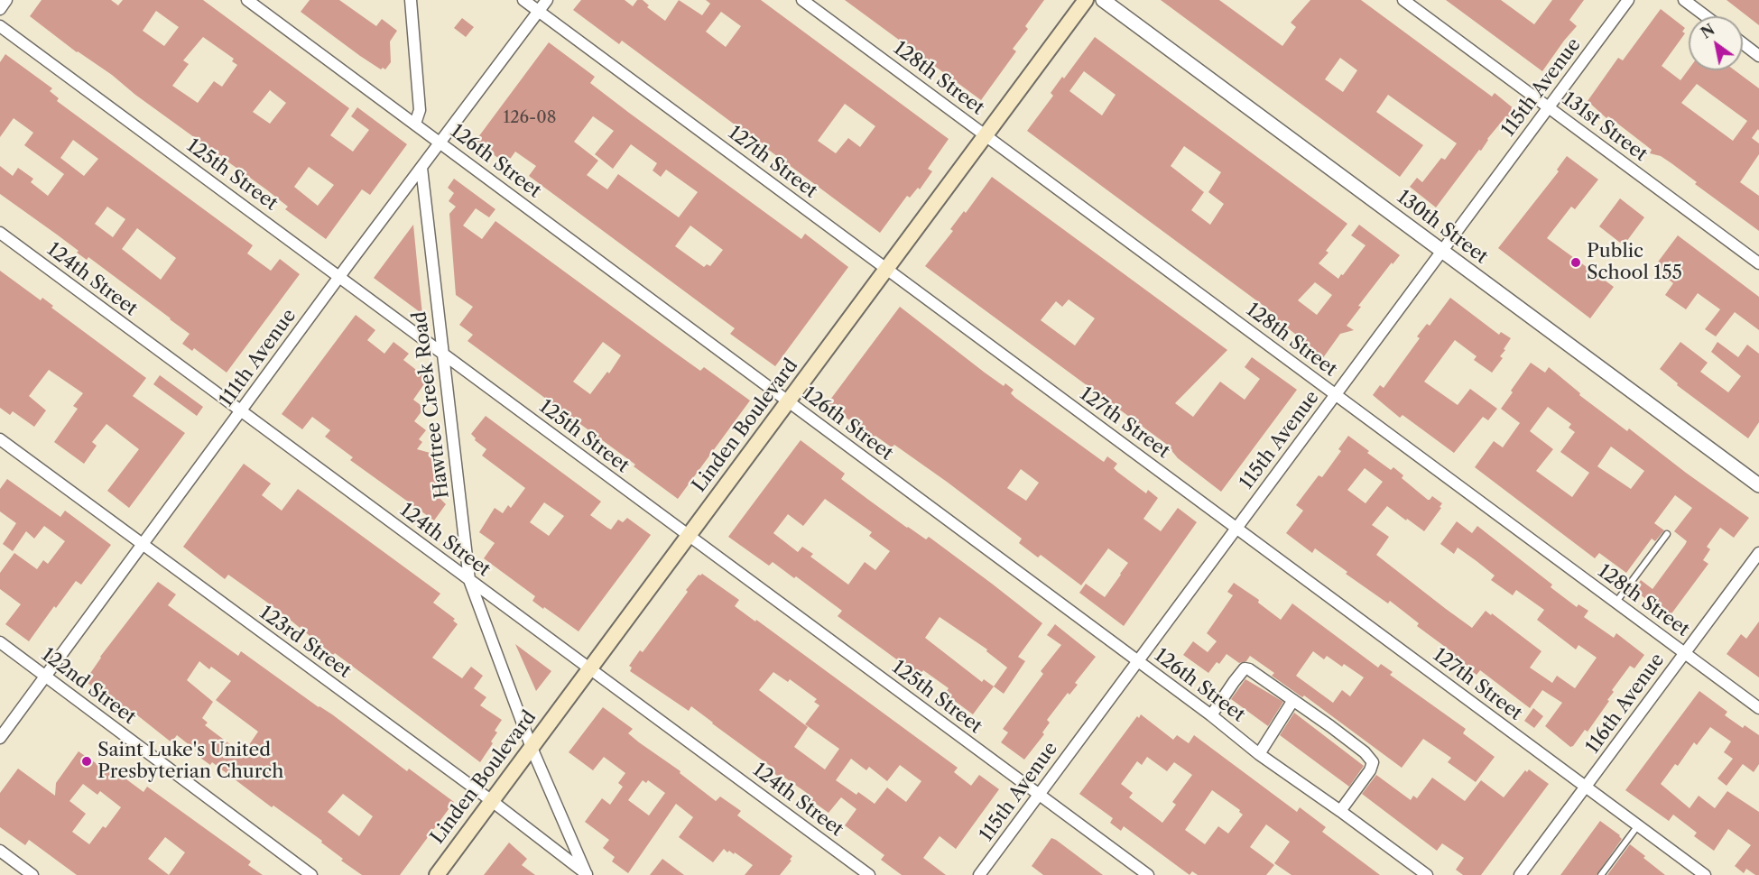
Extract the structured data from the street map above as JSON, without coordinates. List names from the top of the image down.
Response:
{
  "streets": {
    "main road": ["Linden Boulevard"],
    "street": [
      "128th Street",
      "115th Avenue",
      "131st Street",
      "126th Street",
      "127th Street",
      "125th Street",
      "130th Street",
      "124th Street",
      "111th Avenue",
      "Hawtree Creek Road",
      "123rd Street",
      "122nd Street",
      "116th Avenue"
    ]
  },
  "crossings": [
    ["128th Street", "115th Avenue"],
    ["128th Street", "Linden Boulevard"],
    ["128th Street", "116th Avenue"],
    ["115th Avenue", "131st Street"],
    ["115th Avenue", "126th Street"],
    ["115th Avenue", "127th Street"],
    ["115th Avenue", "125th Street"],
    ["115th Avenue", "130th Street"],
    ["126th Street", "111th Avenue"],
    ["126th Street", "Linden Boulevard"],
    ["127th Street", "111th Avenue"],
    ["127th Street", "Linden Boulevard"],
    ["127th Street", "116th Avenue"],
    ["125th Street", "111th Avenue"],
    ["125th Street", "Hawtree Creek Road"],
    ["125th Street", "Linden Boulevard"],
    ["124th Street", "111th Avenue"],
    ["124th Street", "Hawtree Creek Road"],
    ["124th Street", "Linden Boulevard"],
    ["111th Avenue", "Hawtree Creek Road"],
    ["111th Avenue", "123rd Street"],
    ["111th Avenue", "122nd Street"],
    ["Hawtree Creek Road", "Linden Boulevard"],
    ["Hawtree Creek Road", "123rd Street"],
    ["Linden Boulevard", "123rd Street"]
  ],
  "places": ["Public School 155", "Saint Luke's United Presbyterian Church"],
  "house_numbers": ["126-08"],
  "north": "top left"
}
